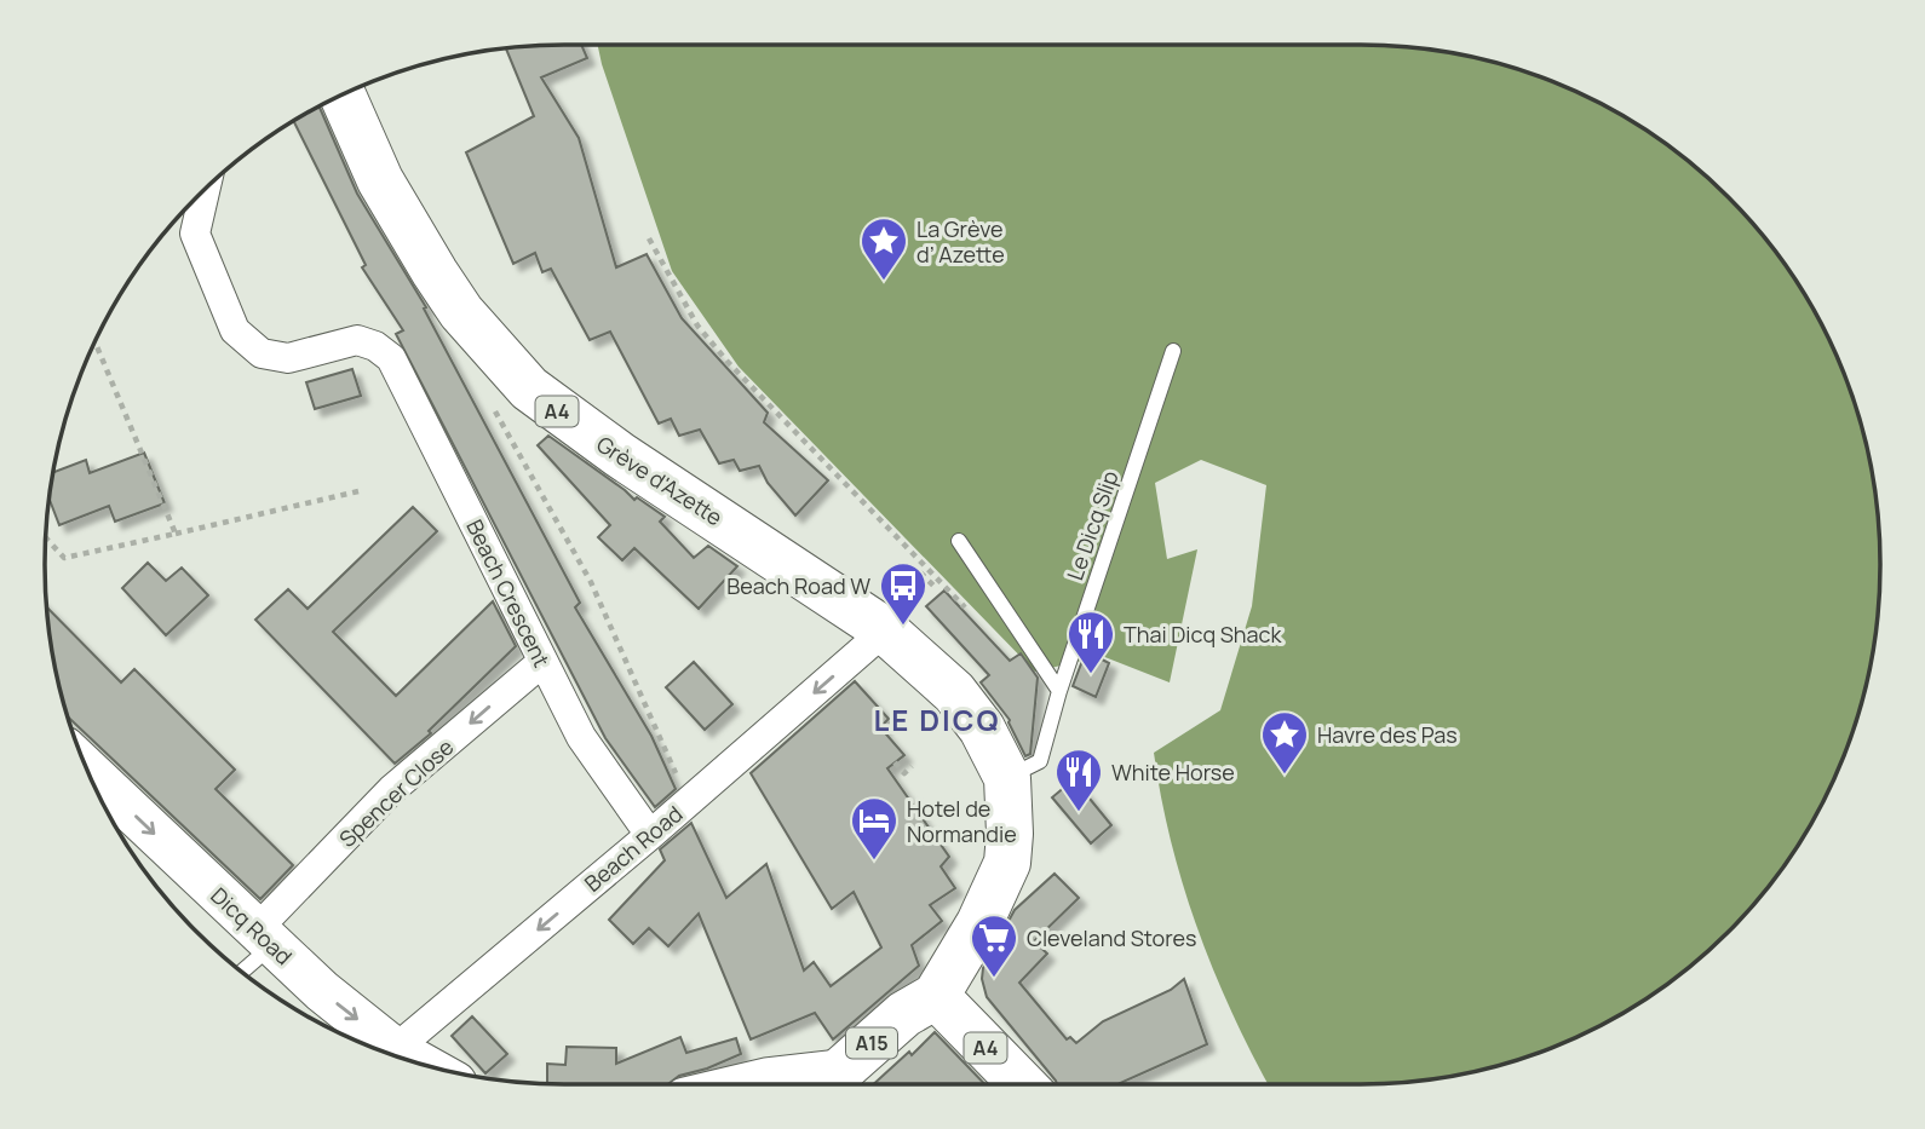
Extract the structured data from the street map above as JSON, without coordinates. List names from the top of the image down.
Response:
{
  "streets": {
    "main road": [
      "A4",
      "Grève d'Azette",
      "Dicq Road",
      "A15"
    ],
    "street": ["Beach Crescent", "Spencer Close", "Beach Road"],
    "lane": ["Le Dicq Slip"]
  },
  "crossings": [
    ["A4", "Grève d'Azette"],
    ["A4", "A15"],
    ["Grève d'Azette", "Le Dicq Slip"],
    ["Grève d'Azette", "Beach Road"],
    ["Grève d'Azette", "A15"],
    ["Beach Crescent", "Spencer Close"],
    ["Beach Crescent", "Beach Road"],
    ["Spencer Close", "Dicq Road"]
  ],
  "one_way": ["Spencer Close", "Beach Road", "Dicq Road"],
  "districts": ["LE DICQ"],
  "places": {
    "place": ["La Grève d’ Azette", "Havre des Pas"],
    "bus stop": ["Beach Road W"],
    "restaurant": ["Thai Dicq Shack", "White Horse"],
    "hotel": ["Hotel de Normandie"],
    "supermarket": ["Cleveland Stores"]
  }
}
